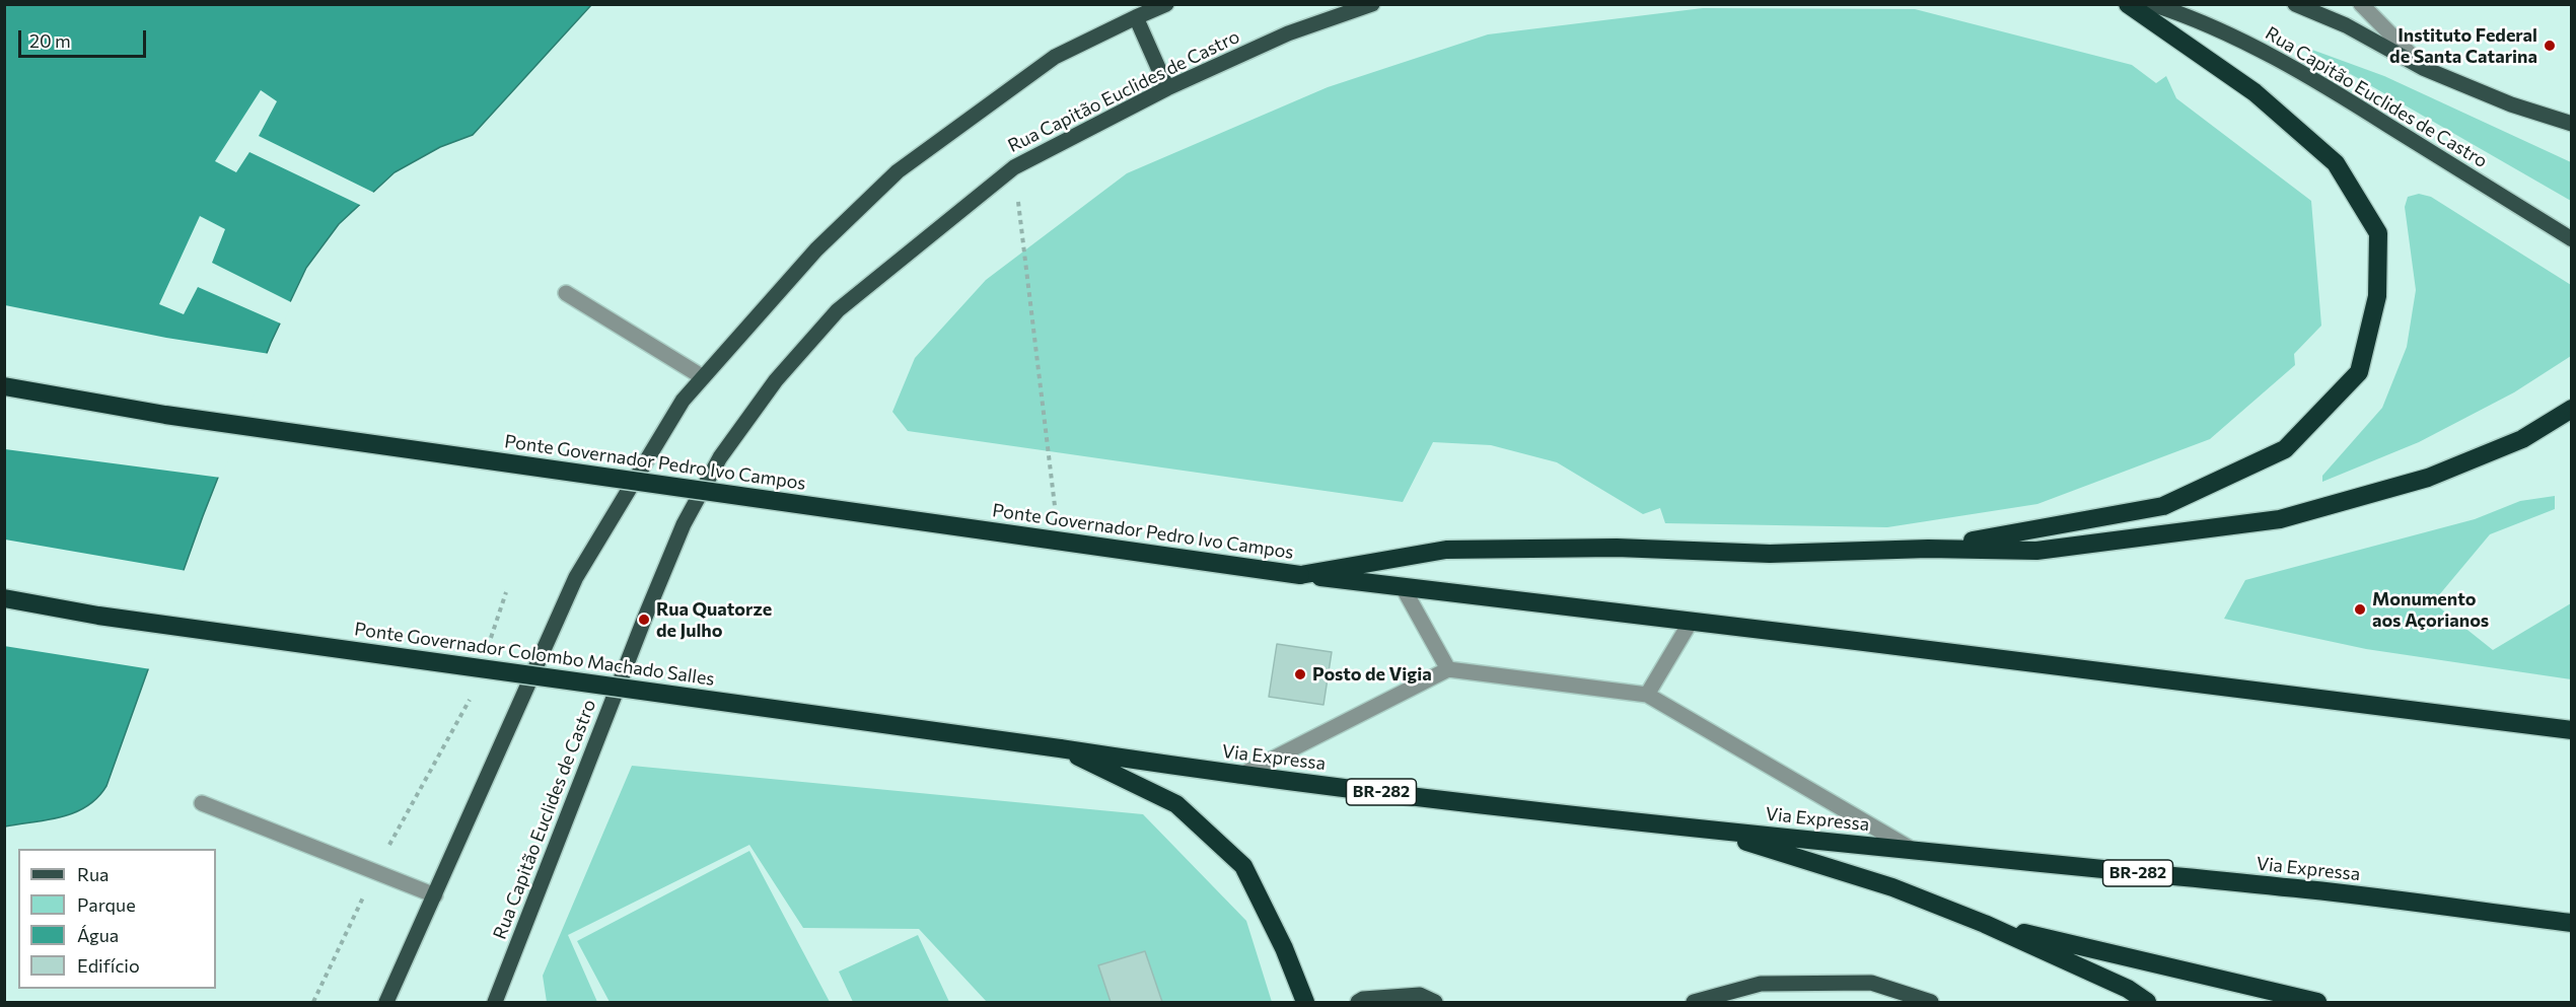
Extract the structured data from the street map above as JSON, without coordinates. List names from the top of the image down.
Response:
{
  "streets": {
    "highway": [
      "Ponte Governador Pedro Ivo Campos",
      "Ponte Governador Colombo Machado Salles",
      "Via Expressa",
      "BR-282"
    ],
    "main road": ["Rua Capitão Euclides de Castro"]
  },
  "crossings": [
    ["Ponte Governador Colombo Machado Salles", "Via Expressa"]
  ],
  "places": [
    "Instituto Federal de Santa Catarina",
    "Monumento aos Açorianos",
    "Rua Quatorze de Julho",
    "Posto de Vigia"
  ],
  "legend": [
    "Rua",
    "Parque",
    "Água",
    "Edifício"
  ],
  "scale_bar": "20 m"
}
